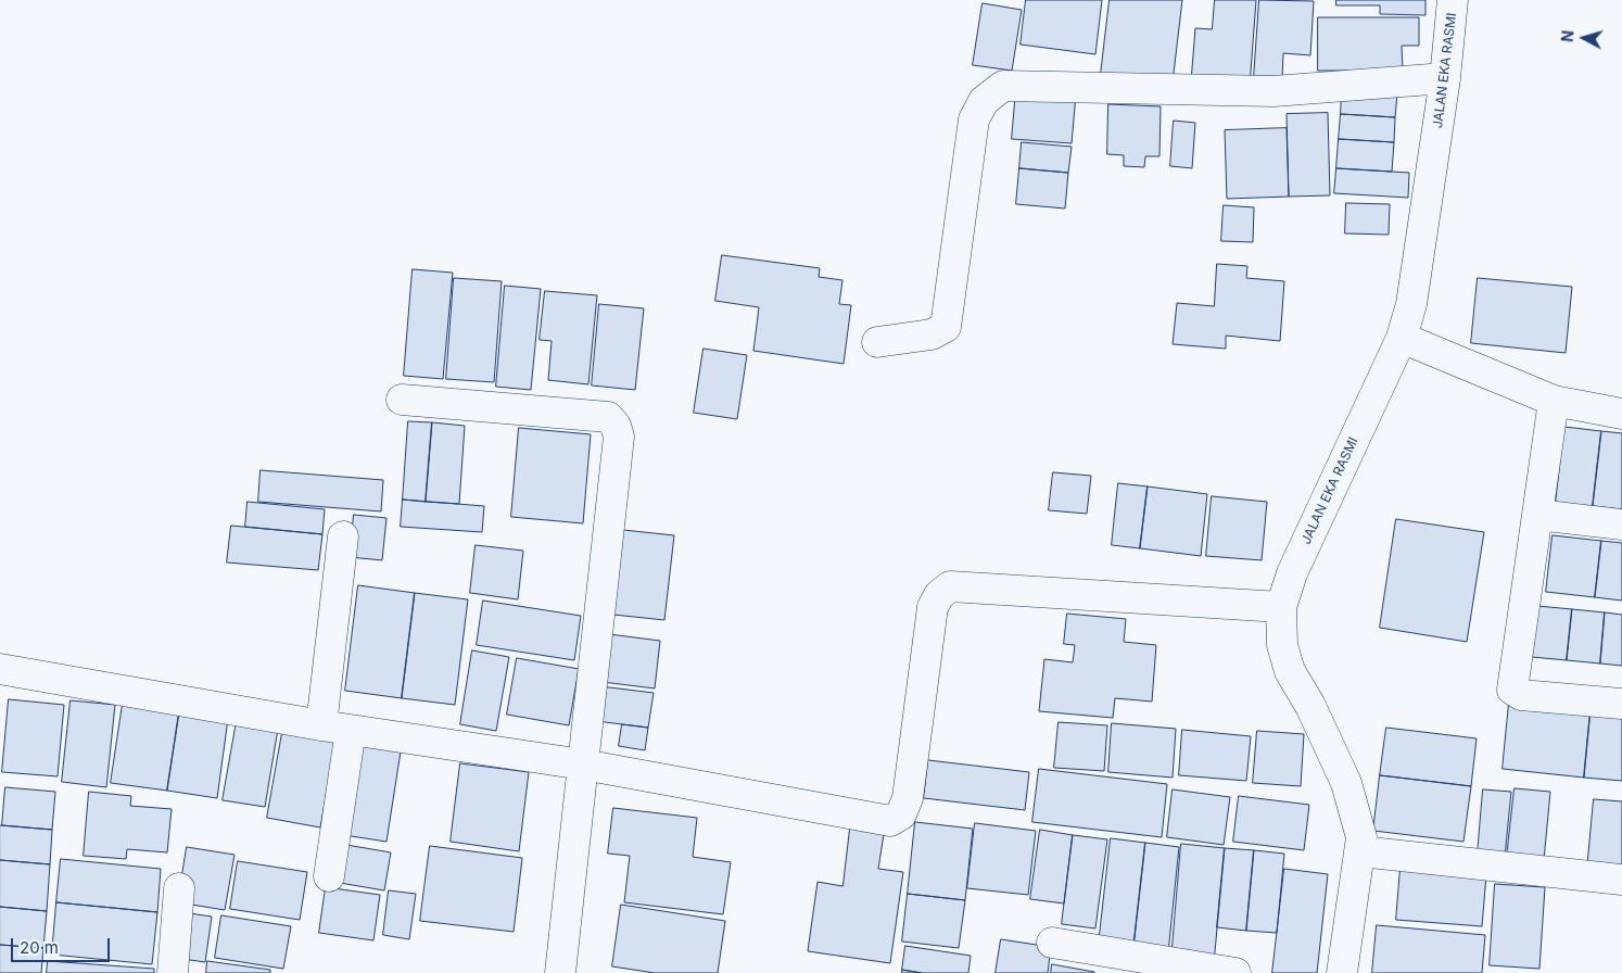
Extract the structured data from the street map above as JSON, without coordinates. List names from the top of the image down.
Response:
{
  "streets": {
    "street": ["JALAN EKA RASMI"]
  },
  "scale_bar": "20 m",
  "north": "left"
}
